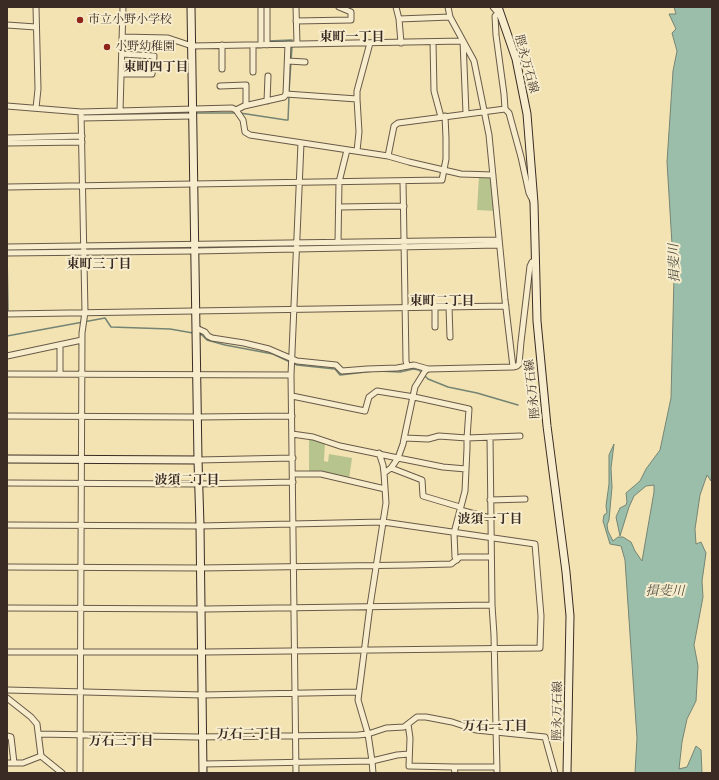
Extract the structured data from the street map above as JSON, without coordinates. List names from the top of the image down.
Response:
{
  "streets": {
    "street": ["脛永万石線"]
  },
  "districts": [
    "東町一丁目",
    "東町四丁目",
    "東町三丁目",
    "東町二丁目",
    "波須二丁目",
    "波須一丁目",
    "万石一丁目",
    "万石二丁目",
    "万石三丁目"
  ],
  "water": ["揖斐川"],
  "places": ["市立小野小学校", "小野幼稚園"]
}
